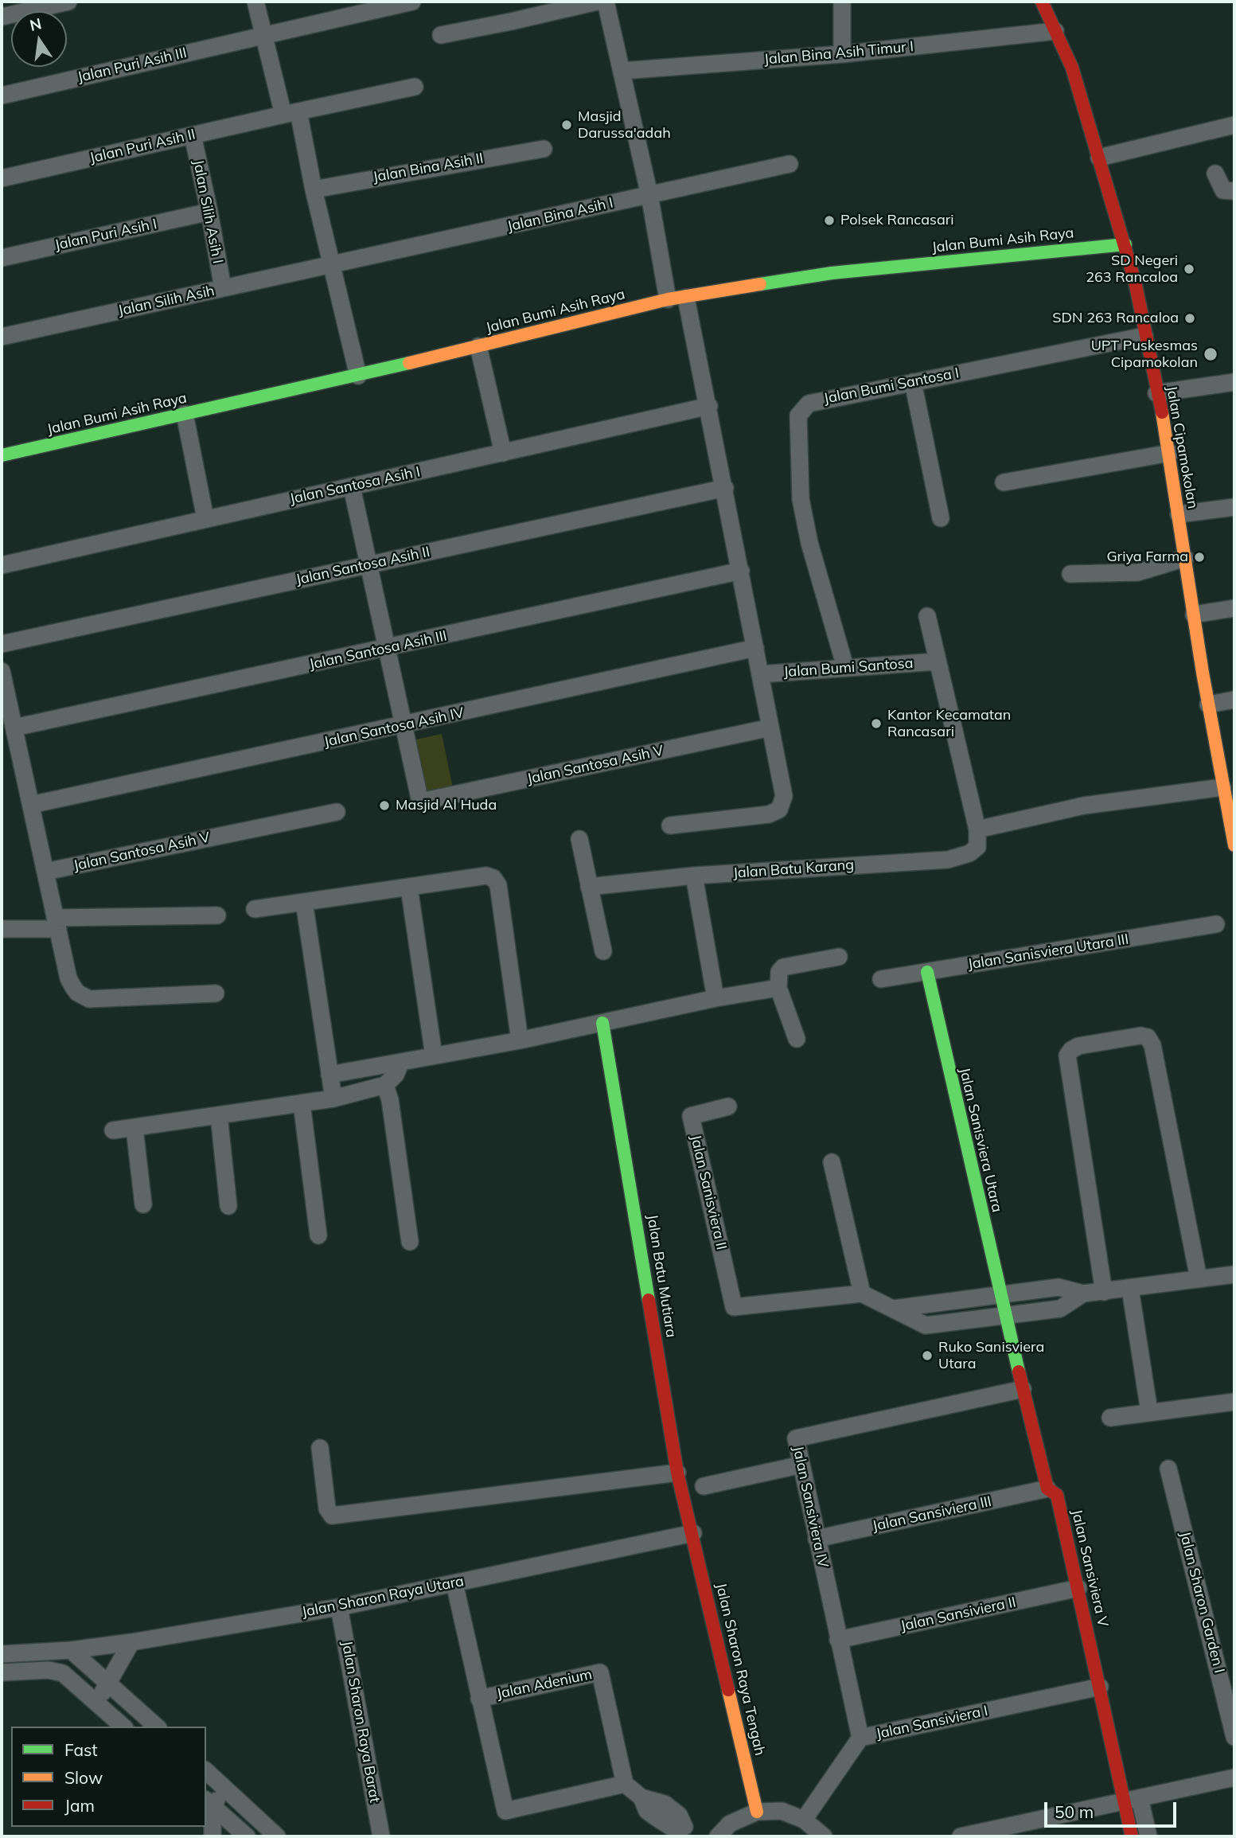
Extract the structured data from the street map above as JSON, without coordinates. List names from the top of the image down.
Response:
{
  "streets": {
    "street": [
      "Jalan Bina Asih Timur I",
      "Jalan Puri Asih III",
      "Jalan Puri Asih II",
      "Jalan Bina Asih II",
      "Jalan Silih Asih I",
      "Jalan Bina Asih I",
      "Jalan Puri Asih I",
      "Jalan Bumi Asih Raya",
      "Jalan Silih Asih",
      "Jalan Bumi Santosa I",
      "Jalan Cipamokolan",
      "Jalan Santosa Asih I",
      "Jalan Santosa Asih II",
      "Jalan Santosa Asih III",
      "Jalan Bumi Santosa",
      "Jalan Santosa Asih IV",
      "Jalan Santosa Asih V",
      "Jalan Batu Karang",
      "Jalan Sanisviera Utara III",
      "Jalan Sanisviera Utara",
      "Jalan Sanisviera II",
      "Jalan Batu Mutiara",
      "Jalan Sansiviera IV",
      "Jalan Sansiviera III",
      "Jalan Sansiviera V",
      "Jalan Sharon Raya Utara",
      "Jalan Sharon Garden I",
      "Jalan Sansiviera II",
      "Jalan Sharon Raya Tengah",
      "Jalan Adenium",
      "Jalan Sharon Raya Barat",
      "Jalan Sansiviera I"
    ]
  },
  "crossings": [
    ["Jalan Bina Asih Timur I", "Jalan Cipamokolan"],
    ["Jalan Puri Asih II", "Jalan Silih Asih I"],
    ["Jalan Silih Asih I", "Jalan Puri Asih I"],
    ["Jalan Silih Asih I", "Jalan Silih Asih"],
    ["Jalan Bina Asih I", "Jalan Silih Asih"],
    ["Jalan Bumi Asih Raya", "Jalan Cipamokolan"],
    ["Jalan Bumi Santosa I", "Jalan Cipamokolan"],
    ["Jalan Bumi Santosa I", "Jalan Bumi Santosa"],
    ["Jalan Santosa Asih IV", "Jalan Santosa Asih V"],
    ["Jalan Sanisviera Utara III", "Jalan Sanisviera Utara"],
    ["Jalan Sanisviera Utara", "Jalan Sansiviera V"],
    ["Jalan Batu Mutiara", "Jalan Sharon Raya Utara"],
    ["Jalan Batu Mutiara", "Jalan Sharon Raya Tengah"],
    ["Jalan Sansiviera IV", "Jalan Sansiviera III"],
    ["Jalan Sansiviera IV", "Jalan Sansiviera V"],
    ["Jalan Sansiviera IV", "Jalan Sansiviera II"],
    ["Jalan Sansiviera IV", "Jalan Sansiviera I"],
    ["Jalan Sansiviera III", "Jalan Sansiviera V"],
    ["Jalan Sansiviera V", "Jalan Sansiviera II"],
    ["Jalan Sansiviera V", "Jalan Sansiviera I"],
    ["Jalan Sharon Raya Utara", "Jalan Sharon Raya Tengah"],
    ["Jalan Sharon Raya Utara", "Jalan Sharon Raya Barat"]
  ],
  "places": [
    "Masjid Darussa'adah",
    "Polsek Rancasari",
    "SD Negeri 263 Rancaloa",
    "SDN 263 Rancaloa",
    "UPT Puskesmas Cipamokolan",
    "Griya Farma",
    "Kantor Kecamatan Rancasari",
    "Masjid Al Huda",
    "Ruko Sanisviera Utara"
  ],
  "legend": ["Fast", "Slow", "Jam"],
  "scale_bar": "50 m",
  "north": "top"
}
